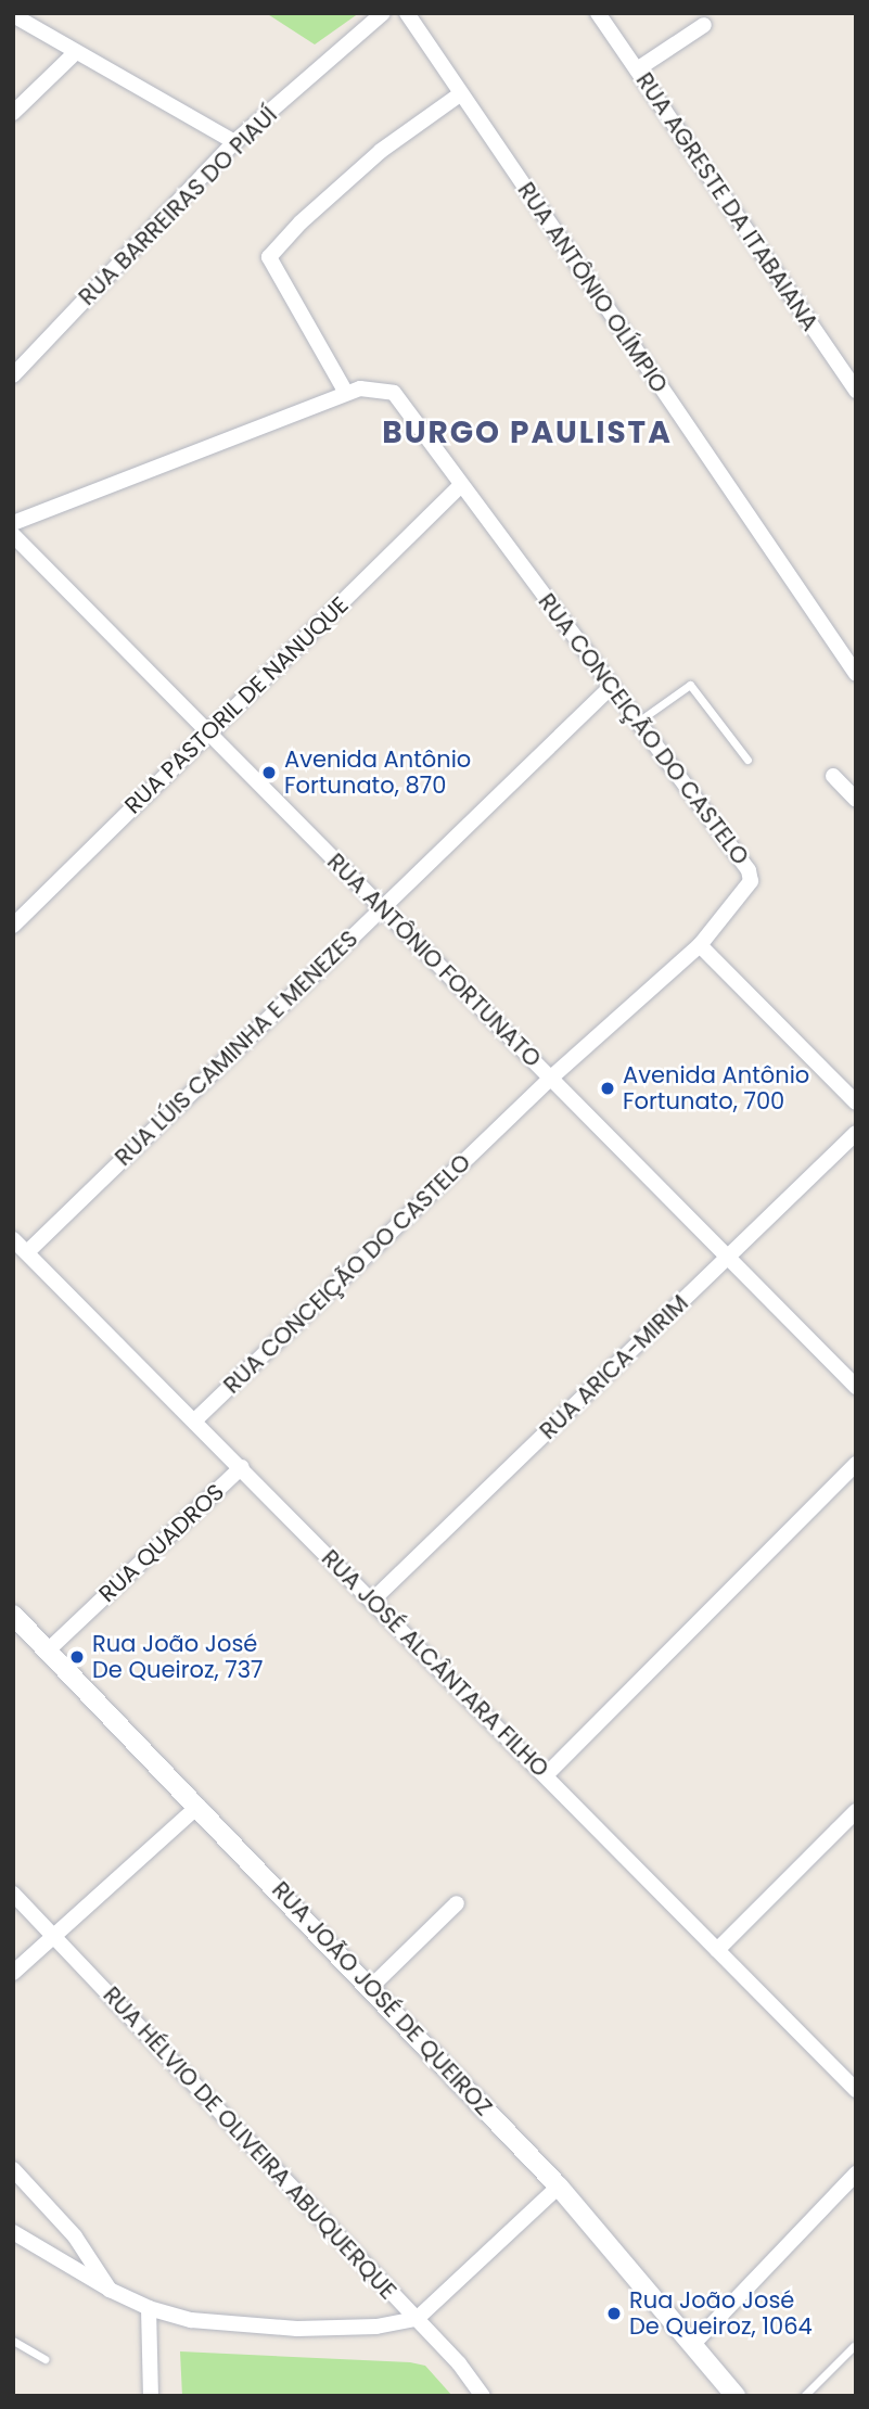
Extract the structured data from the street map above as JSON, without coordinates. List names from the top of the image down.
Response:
{
  "streets": {
    "street": [
      "RUA AGRESTE DA ITABAIANA",
      "RUA BARREIRAS DO PIAUÍ",
      "RUA ANTÔNIO OLÍMPIO",
      "RUA PASTORIL DE NANUQUE",
      "RUA CONCEIÇÃO DO CASTELO",
      "RUA ANTÔNIO FORTUNATO",
      "RUA LÚIS CAMINHA E MENEZES",
      "RUA ARICA-MIRIM",
      "RUA QUADROS",
      "RUA JOSÉ ALCÂNTARA FILHO",
      "RUA JOÃO JOSÉ DE QUEIROZ",
      "RUA HÉLVIO DE OLIVEIRA ABUQUERQUE"
    ]
  },
  "crossings": [
    ["RUA PASTORIL DE NANUQUE", "RUA CONCEIÇÃO DO CASTELO"],
    ["RUA PASTORIL DE NANUQUE", "RUA ANTÔNIO FORTUNATO"],
    ["RUA CONCEIÇÃO DO CASTELO", "RUA ANTÔNIO FORTUNATO"],
    ["RUA CONCEIÇÃO DO CASTELO", "RUA LÚIS CAMINHA E MENEZES"],
    ["RUA CONCEIÇÃO DO CASTELO", "RUA JOSÉ ALCÂNTARA FILHO"],
    ["RUA ANTÔNIO FORTUNATO", "RUA LÚIS CAMINHA E MENEZES"],
    ["RUA ANTÔNIO FORTUNATO", "RUA ARICA-MIRIM"],
    ["RUA LÚIS CAMINHA E MENEZES", "RUA JOSÉ ALCÂNTARA FILHO"],
    ["RUA ARICA-MIRIM", "RUA JOSÉ ALCÂNTARA FILHO"],
    ["RUA QUADROS", "RUA JOSÉ ALCÂNTARA FILHO"],
    ["RUA QUADROS", "RUA JOÃO JOSÉ DE QUEIROZ"]
  ],
  "districts": ["BURGO PAULISTA"],
  "places": [
    "Avenida Antônio Fortunato, 870",
    "Avenida Antônio Fortunato, 700",
    "Rua João José De Queiroz, 737",
    "Rua João José De Queiroz, 1064"
  ]
}
